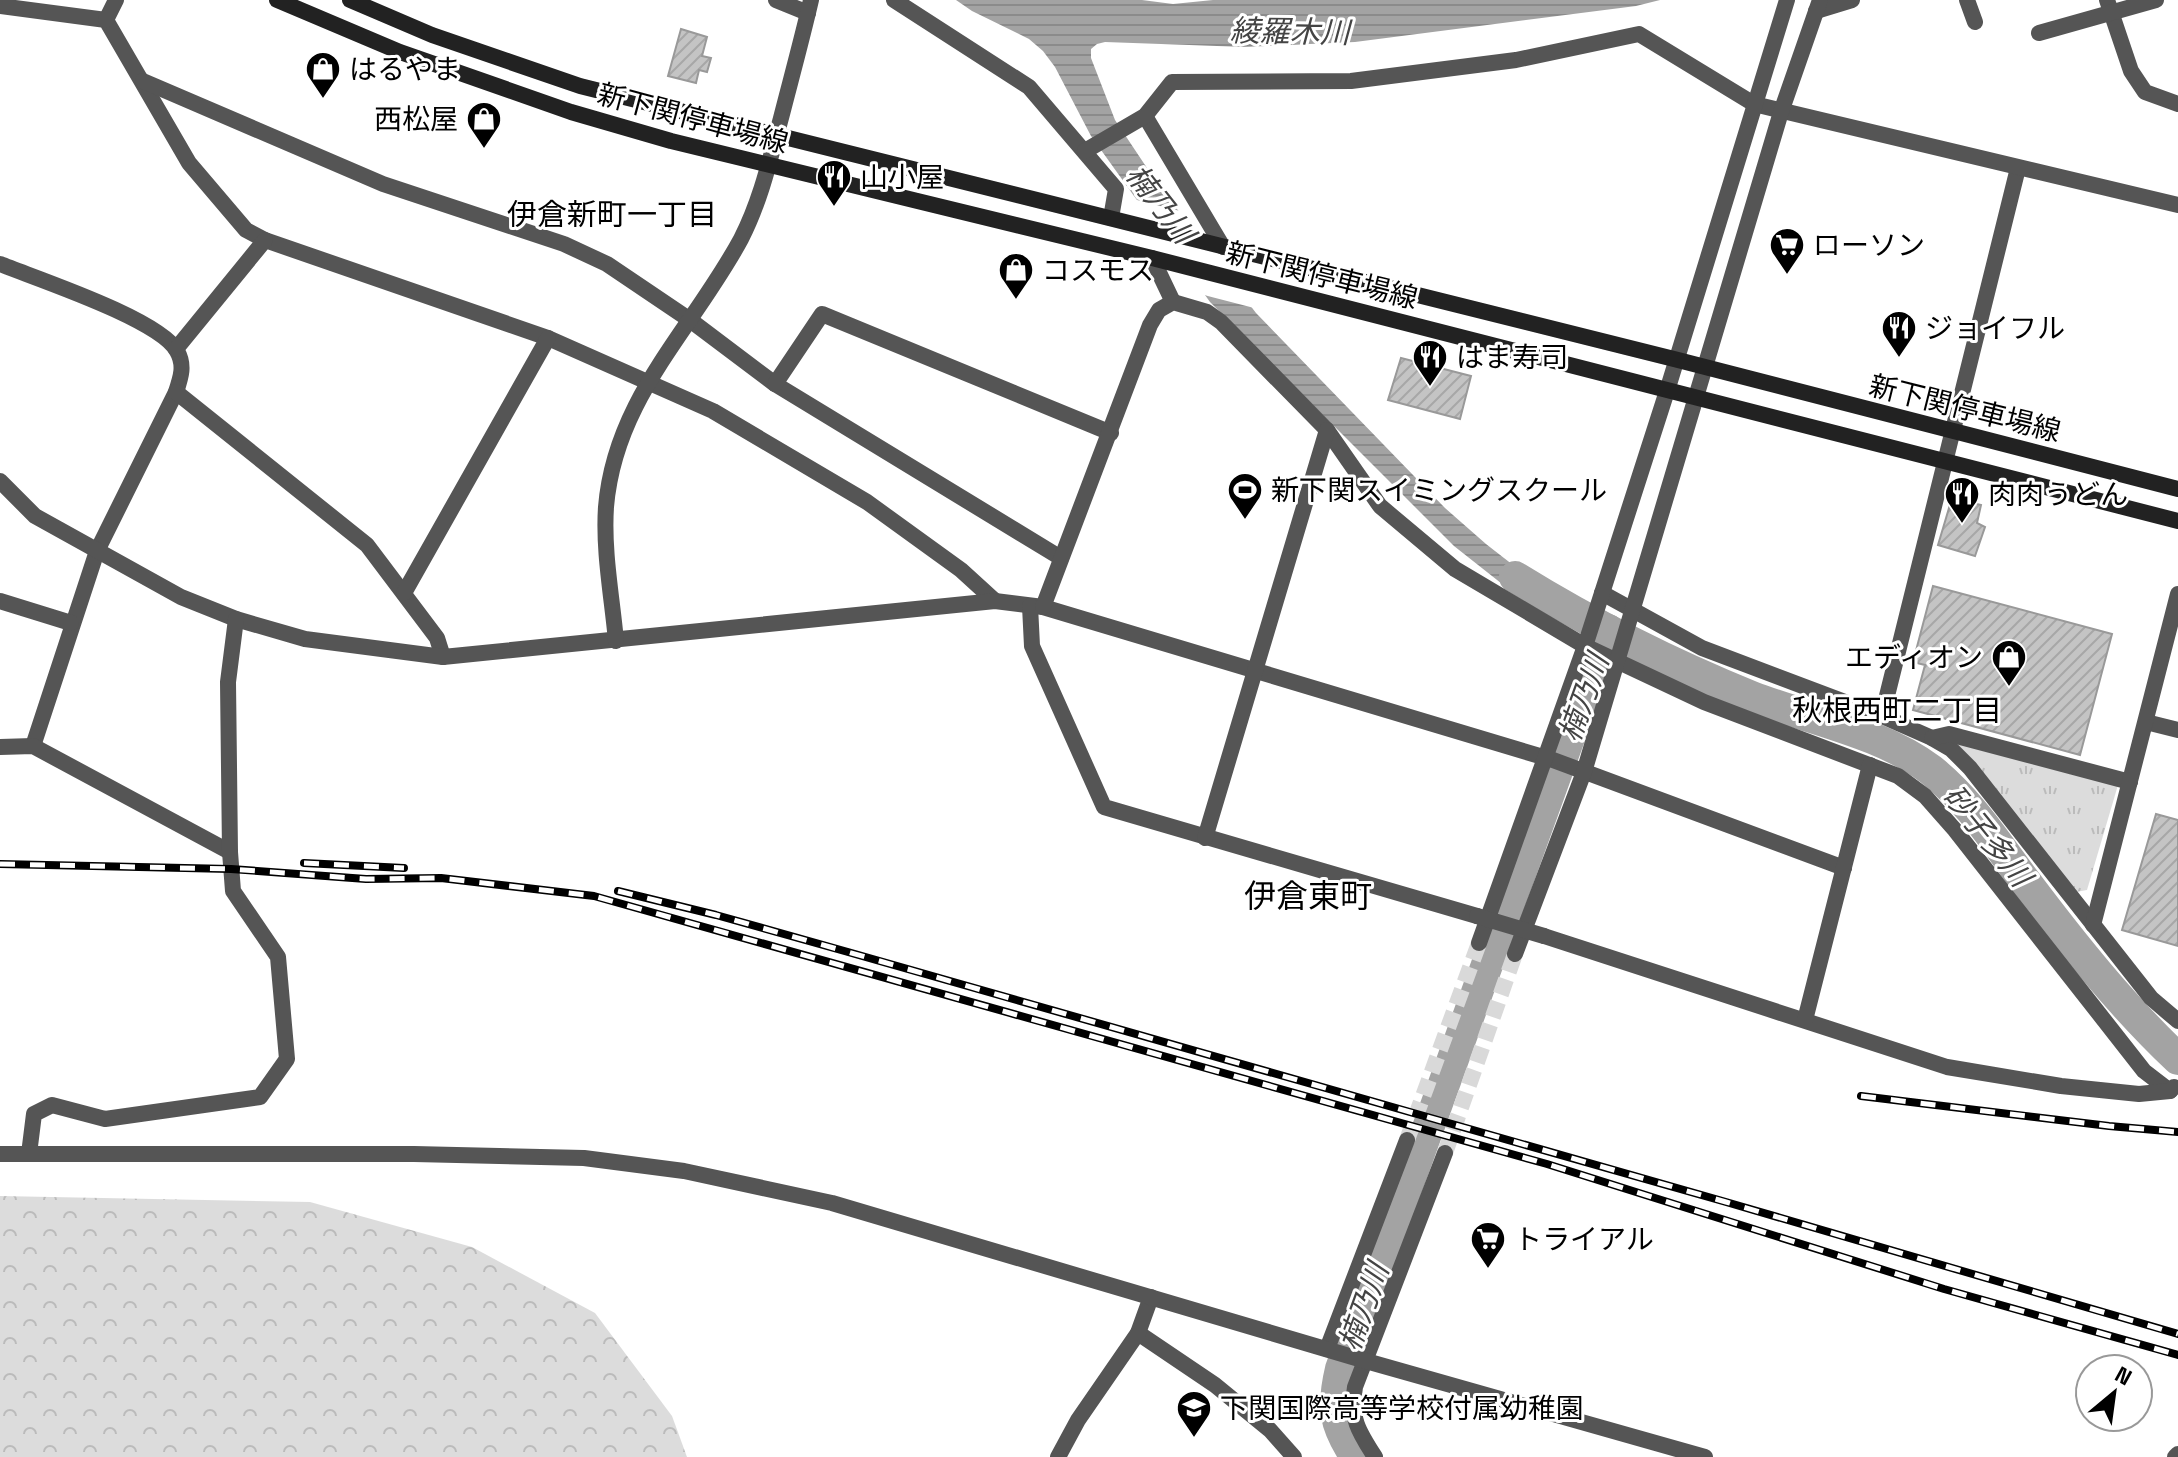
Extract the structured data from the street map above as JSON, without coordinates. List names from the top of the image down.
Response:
{
  "streets": {
    "main road": ["新下関停車場線"]
  },
  "districts": ["伊倉新町一丁目", "秋根西町二丁目", "伊倉東町"],
  "water": ["綾羅木川", "楠乃川", "砂子多川"],
  "places": {
    "shop": [
      "はるやま",
      "西松屋",
      "コスモス",
      "エディオン"
    ],
    "restaurant": [
      "山小屋",
      "ジョイフル",
      "はま寿司",
      "肉肉うどん"
    ],
    "supermarket": ["ローソン", "トライアル"],
    "sports": ["新下関スイミングスクール"],
    "school or university": ["下関国際高等学校付属幼稚園"]
  },
  "north": "top right"
}
